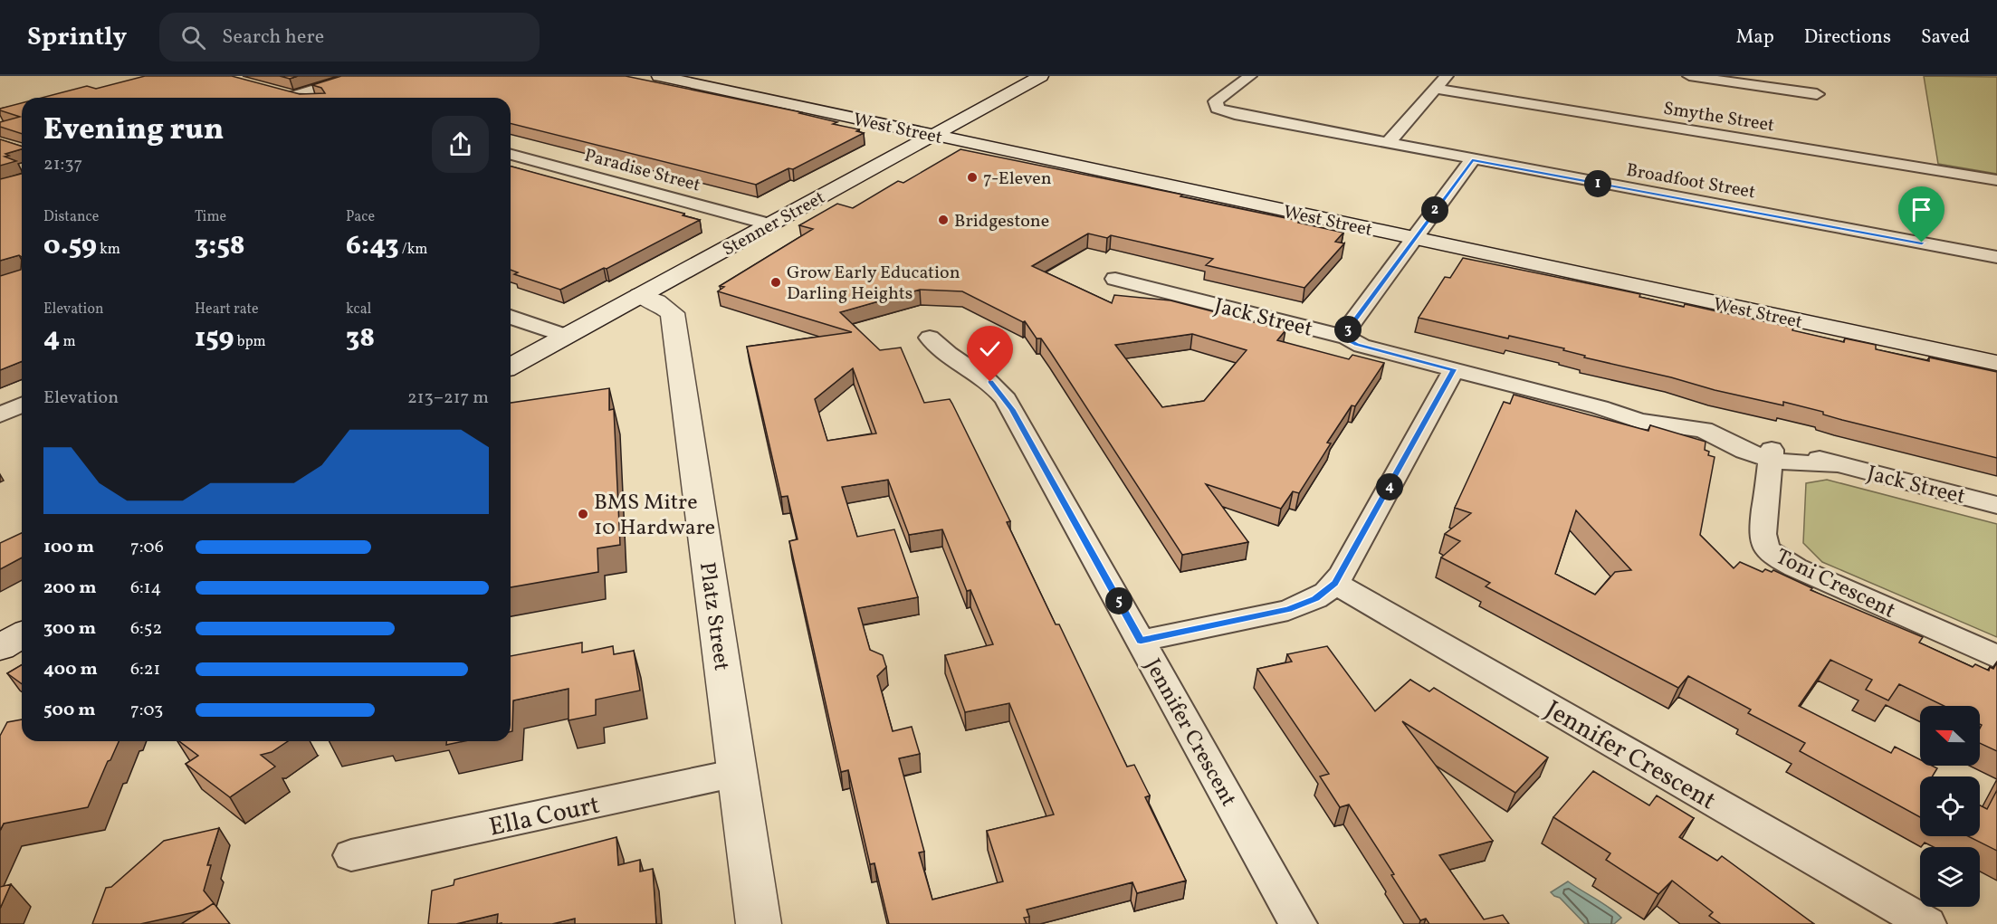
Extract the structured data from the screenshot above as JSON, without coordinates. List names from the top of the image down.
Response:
{
  "streets": {
    "main road": ["West Street", "Stenner Street", "Platz Street"],
    "street": [
      "Smythe Street",
      "Paradise Street",
      "Broadfoot Street",
      "Jack Street",
      "Toni Crescent",
      "Jennifer Crescent",
      "Ella Court"
    ]
  },
  "crossings": [
    ["West Street", "Stenner Street"],
    ["Paradise Street", "Stenner Street"],
    ["Stenner Street", "Platz Street"],
    ["Jack Street", "Toni Crescent"],
    ["Platz Street", "Ella Court"]
  ],
  "places": [
    "7-Eleven",
    "Bridgestone",
    "Grow Early Education Darling Heights",
    "BMS Mitre 10 Hardware"
  ],
  "north": "left",
  "page": {
    "header": "Sprintly",
    "search": "Search here",
    "nav": ["Map", "Directions", "Saved"],
    "heading": ["Evening run", "21:37"],
    "pins": [
      "1",
      "2",
      "3",
      "4",
      "5"
    ],
    "stats": [
      ["Distance", "0.59 km"],
      ["Time", "3:58"],
      ["Pace", "6:43 /km"],
      ["Elevation", "4 m"],
      ["Heart rate", "159 bpm"],
      ["kcal", "38"]
    ],
    "chart": ["Elevation", "213–217 m"],
    "list": [
      {
        "name": "100 m",
        "note": "7:06"
      },
      {
        "name": "200 m",
        "note": "6:14"
      },
      {
        "name": "300 m",
        "note": "6:52"
      },
      {
        "name": "400 m",
        "note": "6:21"
      },
      {
        "name": "500 m",
        "note": "7:03"
      }
    ]
  }
}
